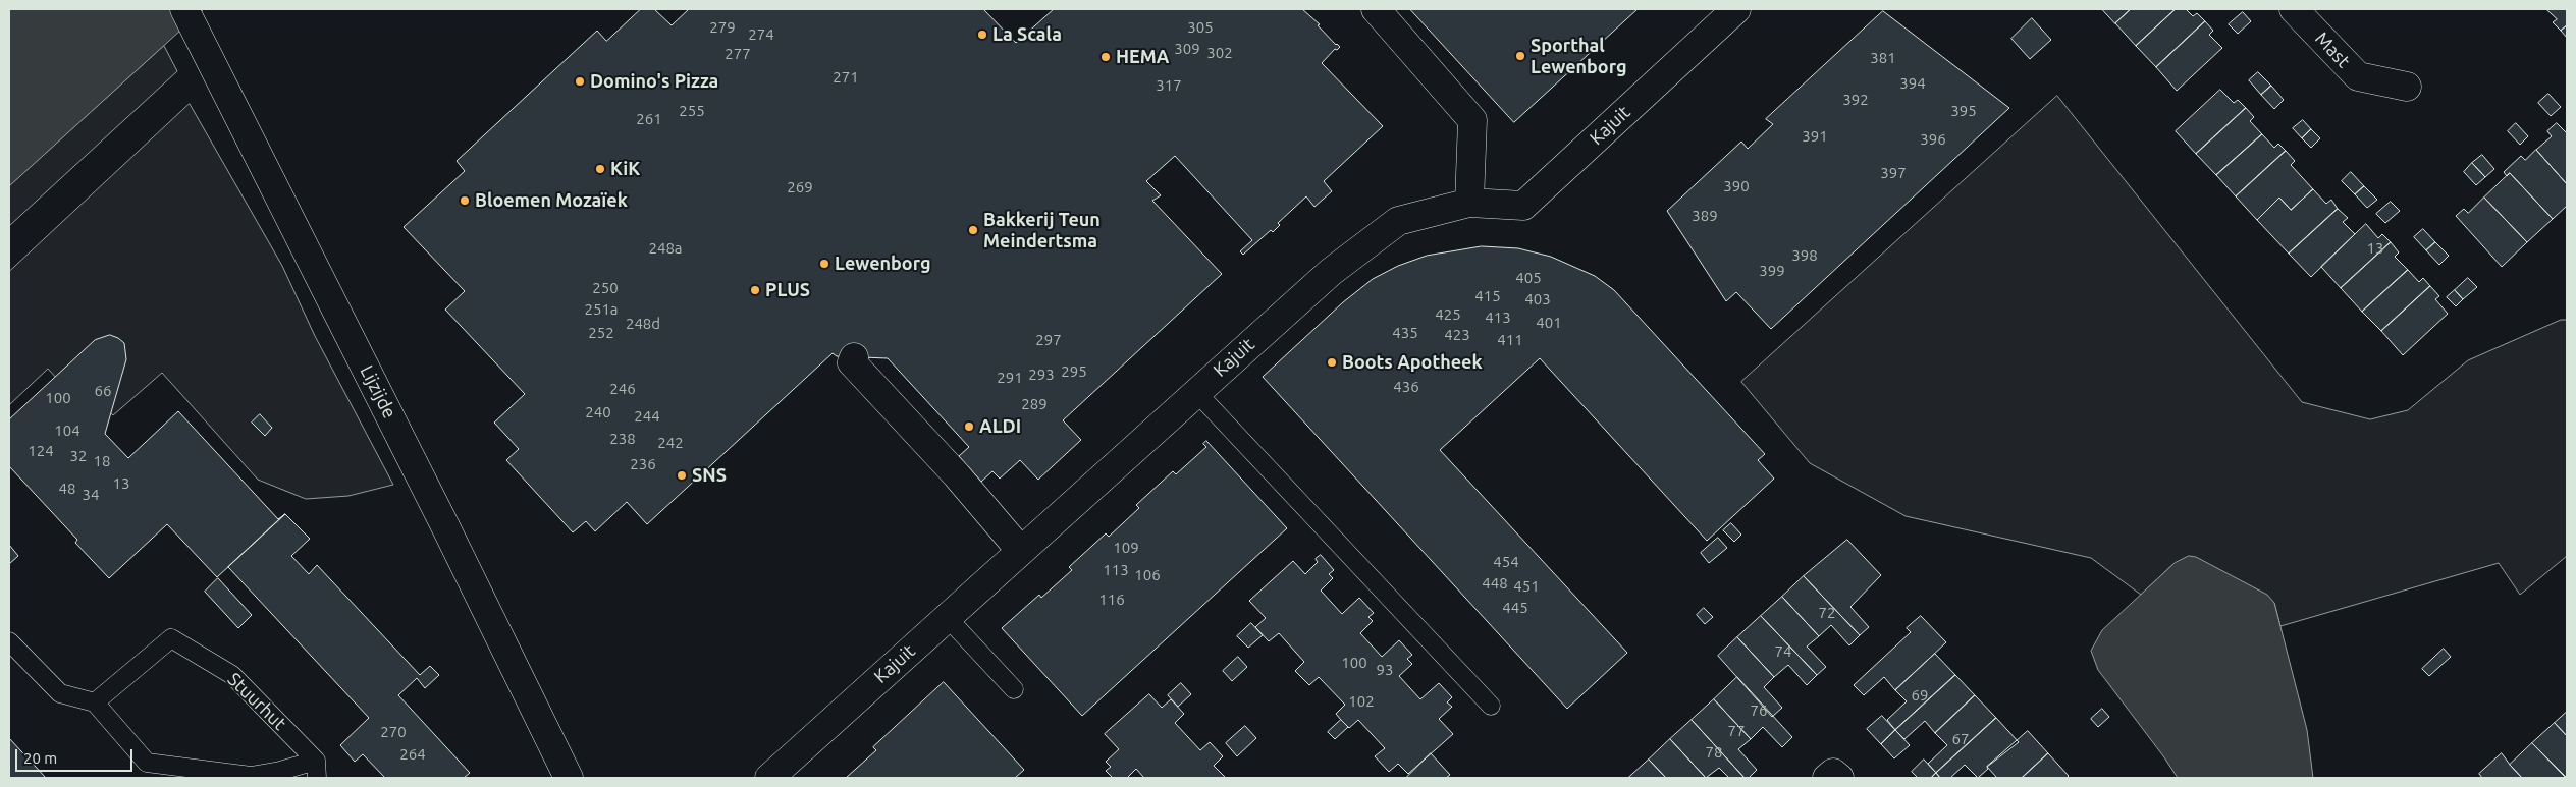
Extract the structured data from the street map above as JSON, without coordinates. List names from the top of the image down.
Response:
{
  "streets": {
    "street": ["Mast", "Kajuit", "Lijzijde"],
    "lane": ["Stuurhut"]
  },
  "places": [
    "La Scala",
    "Sporthal Lewenborg",
    "HEMA",
    "Domino's Pizza",
    "KiK",
    "Bloemen Mozaïek",
    "Bakkerij Teun Meindertsma",
    "Lewenborg",
    "PLUS",
    "Boots Apotheek",
    "ALDI",
    "SNS"
  ],
  "house_numbers": [
    "279",
    "305",
    "274",
    "309",
    "302",
    "277",
    "381",
    "271",
    "394",
    "317",
    "392",
    "255",
    "395",
    "261",
    "391",
    "396",
    "397",
    "390",
    "269",
    "389",
    "248a",
    "13",
    "398",
    "399",
    "405",
    "250",
    "415",
    "403",
    "251a",
    "425",
    "413",
    "401",
    "248d",
    "252",
    "435",
    "423",
    "297",
    "411",
    "295",
    "293",
    "291",
    "436",
    "246",
    "66",
    "100",
    "289",
    "240",
    "244",
    "104",
    "238",
    "242",
    "124",
    "32",
    "18",
    "236",
    "13",
    "48",
    "34",
    "109",
    "454",
    "113",
    "106",
    "448",
    "451",
    "116",
    "445",
    "72",
    "74",
    "100",
    "93",
    "69",
    "102",
    "76",
    "77",
    "270",
    "67",
    "78",
    "264"
  ],
  "scale_bar": "20 m"
}
